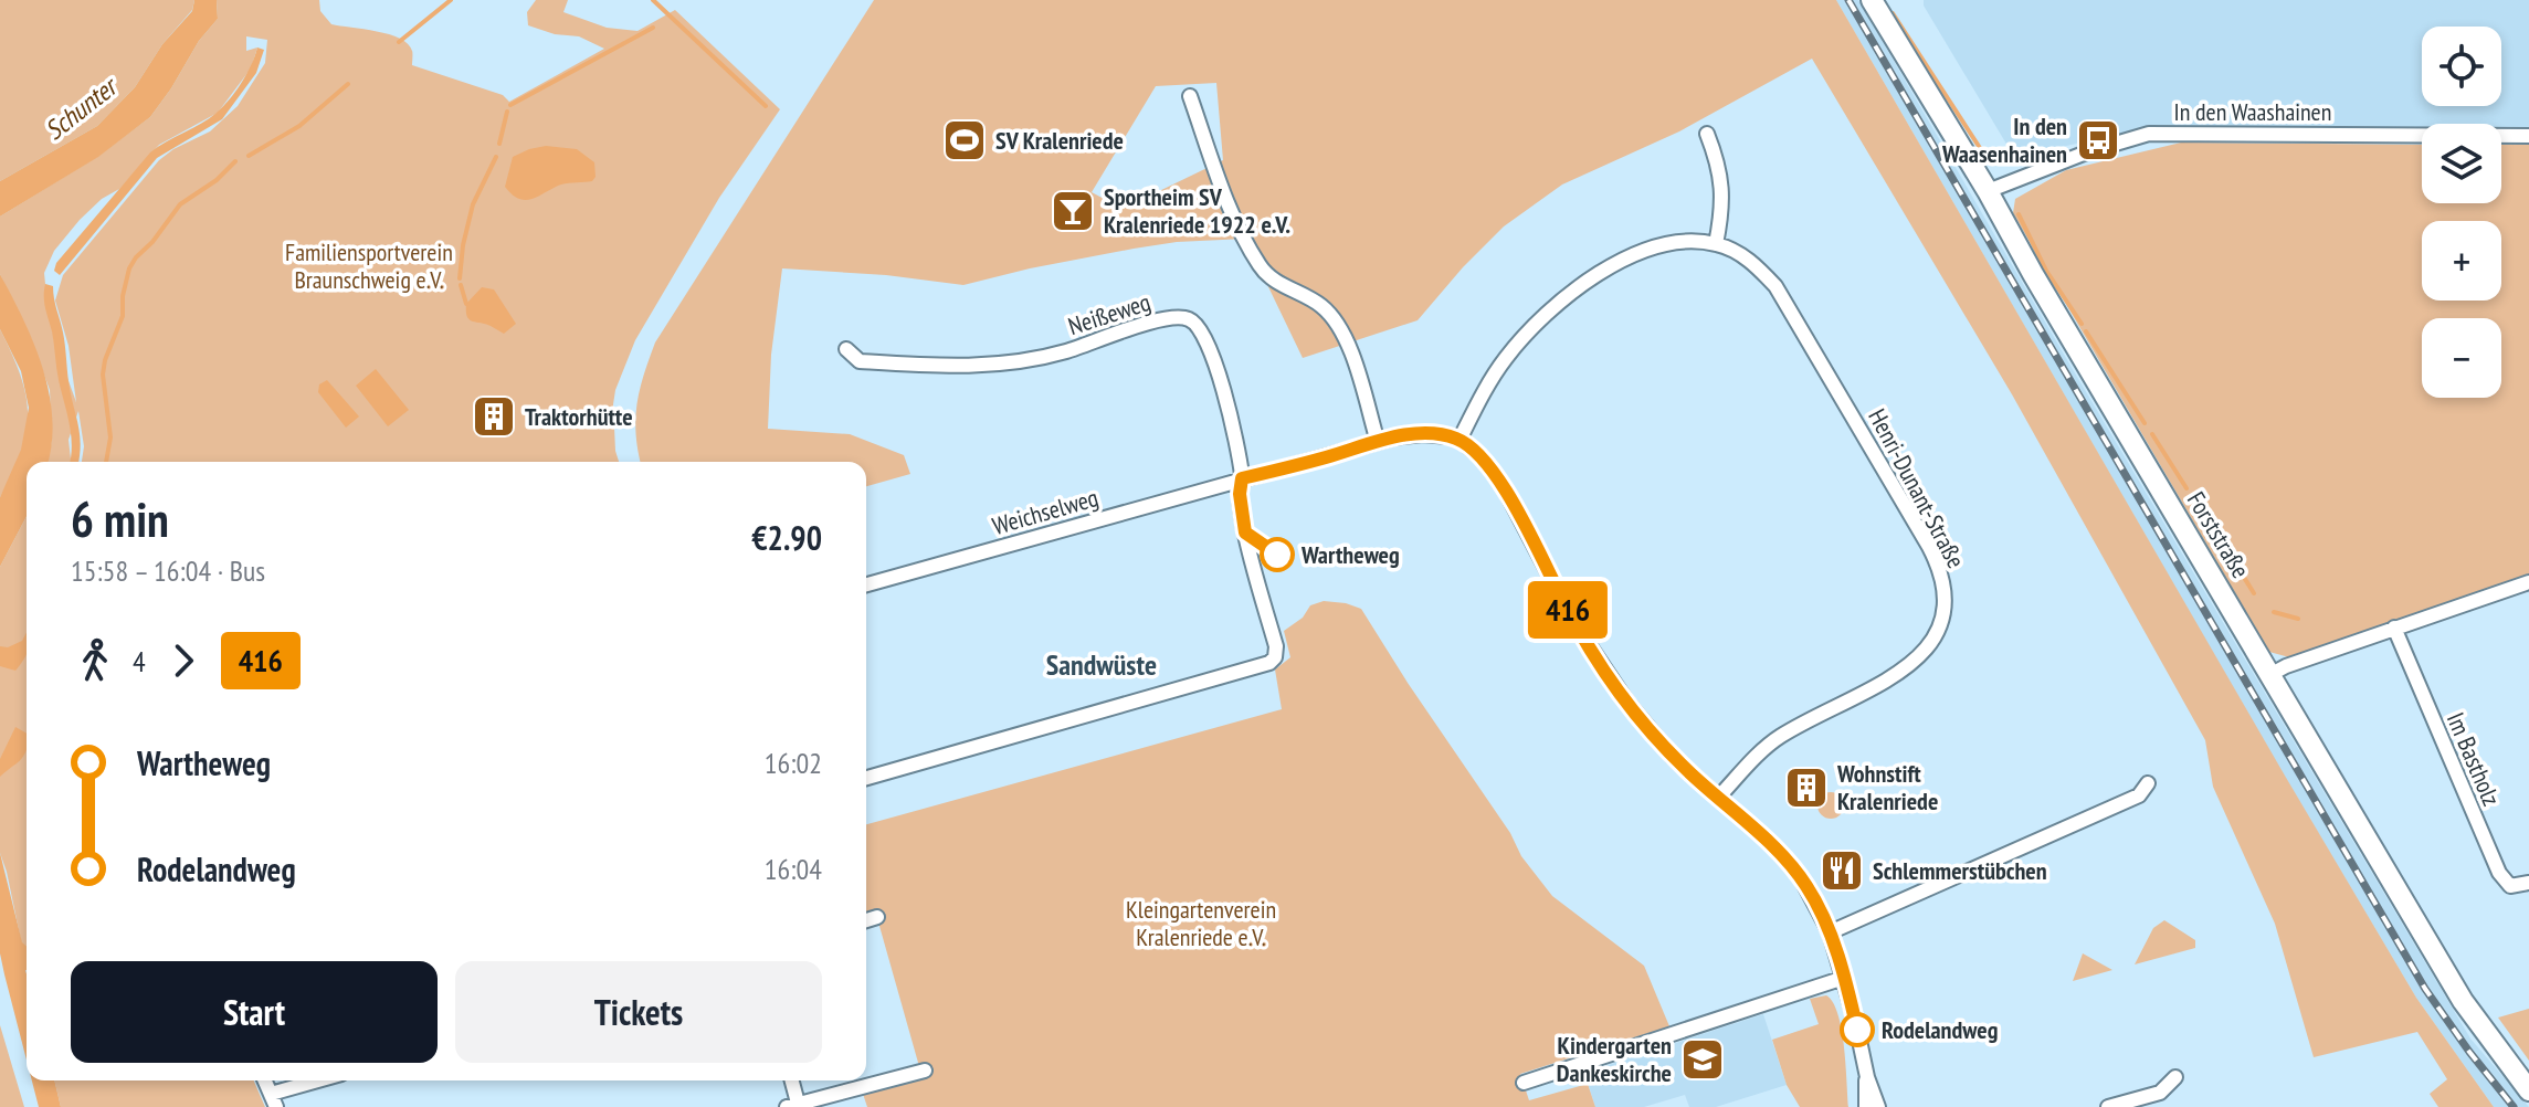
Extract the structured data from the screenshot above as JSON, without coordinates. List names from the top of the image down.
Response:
{
  "streets": {
    "main road": ["Forststraße"],
    "street": [
      "In den Waashainen",
      "Neißeweg",
      "Henri-Dunant-Straße",
      "Weichselweg",
      "Im Bastholz"
    ]
  },
  "crossings": [
    ["In den Waashainen", "Forststraße"],
    ["Neißeweg", "Weichselweg"],
    ["Henri-Dunant-Straße", "Weichselweg"]
  ],
  "districts": ["Sandwüste"],
  "water": ["Schunter"],
  "parks": ["Familiensportverein Braunschweig e.V.", "Kleingartenverein Kralenriede e.V."],
  "places": {
    "sports": ["SV Kralenriede"],
    "bus stop": ["In den Waasenhainen"],
    "bar": ["Sportheim SV Kralenriede 1922 e.V."],
    "building": ["Traktorhütte", "Wohnstift Kralenriede"],
    "other": ["Wartheweg", "Rodelandweg"],
    "restaurant": ["Schlemmerstübchen"],
    "school or university": ["Kindergarten Dankeskirche"]
  },
  "lines": ["bus line 416"],
  "page": {
    "on_map": "416",
    "map_buttons": ["+", "−"],
    "heading": ["6 min", "15:58 – 16:04 · Bus", "€2.90"],
    "legs": ["4", "416"],
    "list": [
      {
        "name": "Wartheweg",
        "value": "16:02"
      },
      {
        "name": "Rodelandweg",
        "value": "16:04"
      }
    ],
    "buttons": ["Start", "Tickets"]
  }
}
